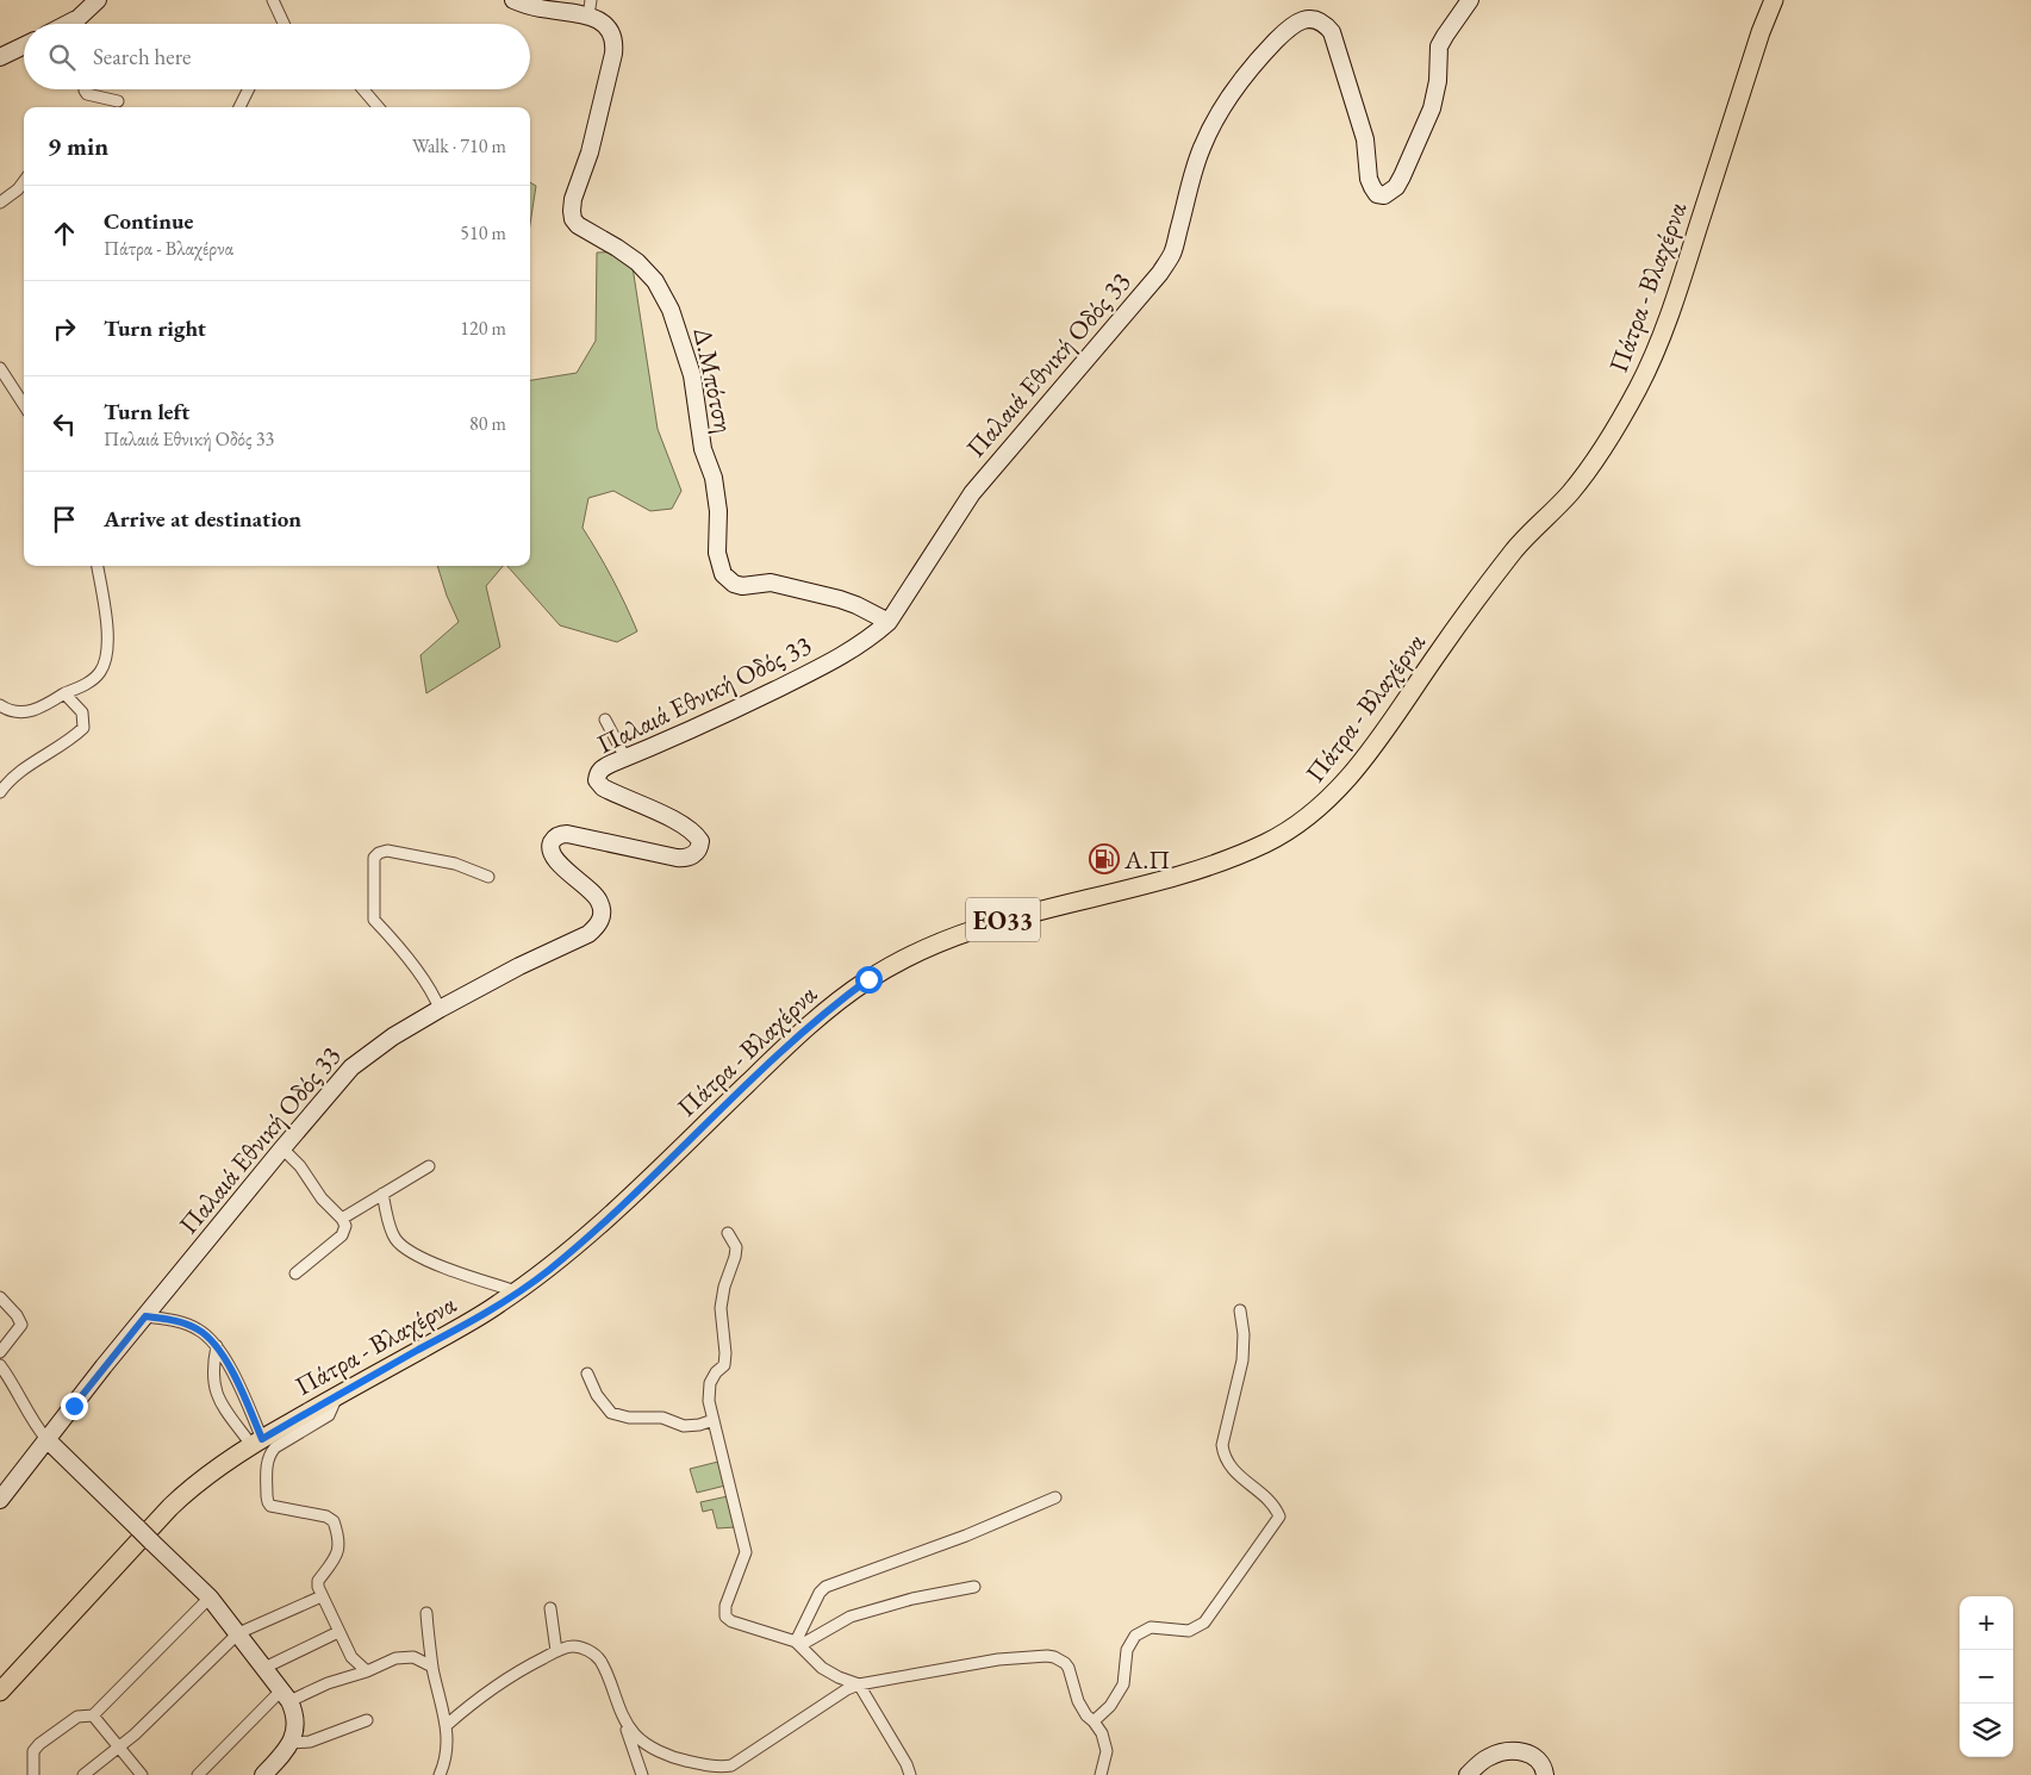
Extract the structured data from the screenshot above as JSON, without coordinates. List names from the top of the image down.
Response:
{
  "streets": {
    "main road": [
      "Πάτρα - Βλαχέρνα",
      "Παλαιά Εθνική Οδός 33",
      "Δ.Μπότση",
      "ΕΟ33"
    ]
  },
  "crossings": [
    ["Παλαιά Εθνική Οδός 33", "Δ.Μπότση"]
  ],
  "places": {
    "fuel station": ["Α.Π"]
  },
  "page": {
    "search": "Search here",
    "heading": ["9 min", "Walk · 710 m"],
    "list": [
      ["Continue", "Πάτρα - Βλαχέρνα", "510 m"],
      ["Turn right", "120 m"],
      ["Turn left", "Παλαιά Εθνική Οδός 33", "80 m"],
      "Arrive at destination"
    ],
    "map_buttons": ["+", "−"]
  }
}
